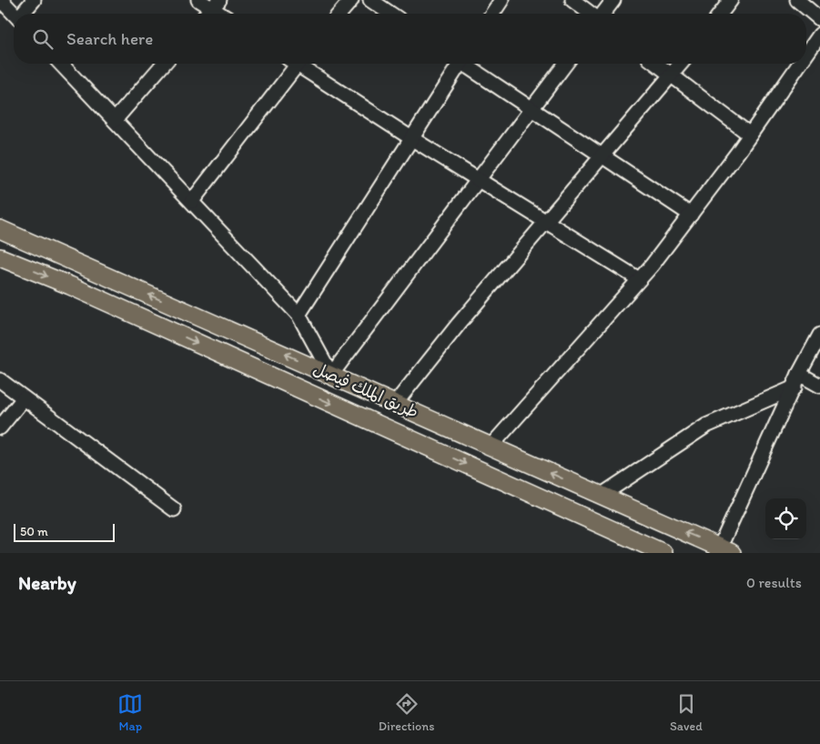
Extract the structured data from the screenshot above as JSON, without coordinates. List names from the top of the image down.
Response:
{
  "streets": {
    "main road": ["طريق الملك فيصل"]
  },
  "scale_bar": "50 m",
  "page": {
    "search": "Search here",
    "scale": "50 m",
    "heading": ["Nearby", "0 results"],
    "nav": ["Map", "Directions", "Saved"]
  }
}
